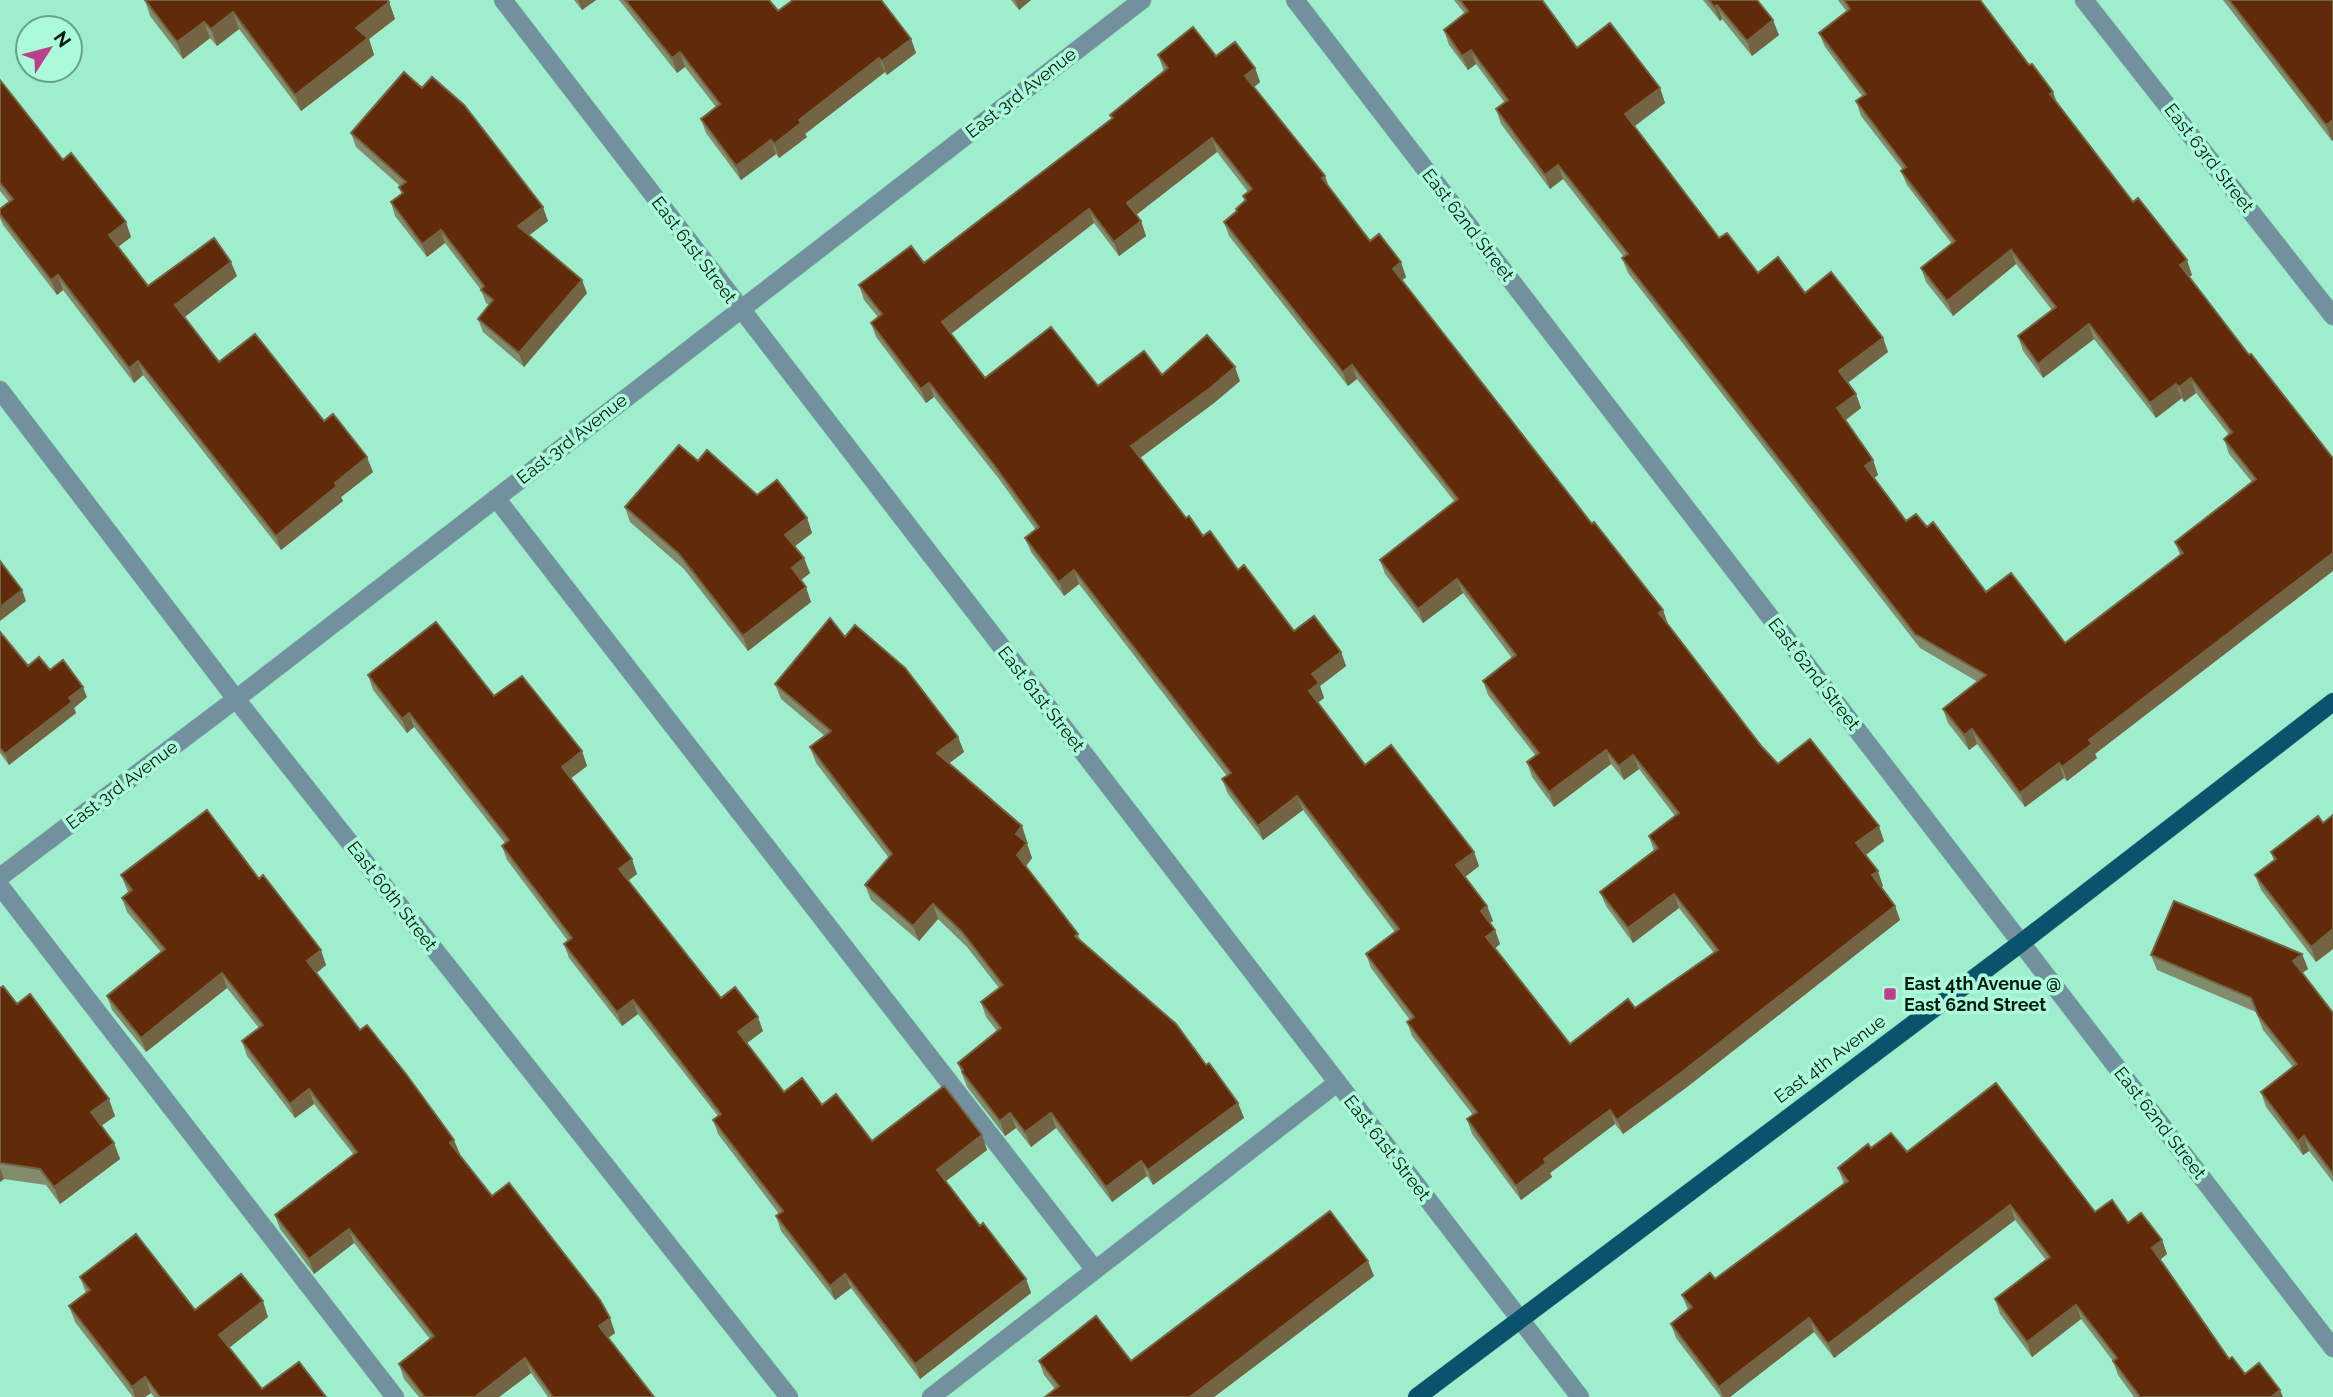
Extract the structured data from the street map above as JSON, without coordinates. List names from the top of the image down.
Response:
{
  "streets": {
    "main road": ["East 4th Avenue"],
    "street": [
      "East 3rd Avenue",
      "East 63rd Street",
      "East 62nd Street",
      "East 61st Street",
      "East 60th Street"
    ]
  },
  "crossings": [
    ["East 3rd Avenue", "East 61st Street"],
    ["East 3rd Avenue", "East 60th Street"],
    ["East 62nd Street", "East 4th Avenue"],
    ["East 61st Street", "East 4th Avenue"]
  ],
  "places": {
    "transit": ["East 4th Avenue @ East 62nd Street"]
  },
  "north": "top right"
}
